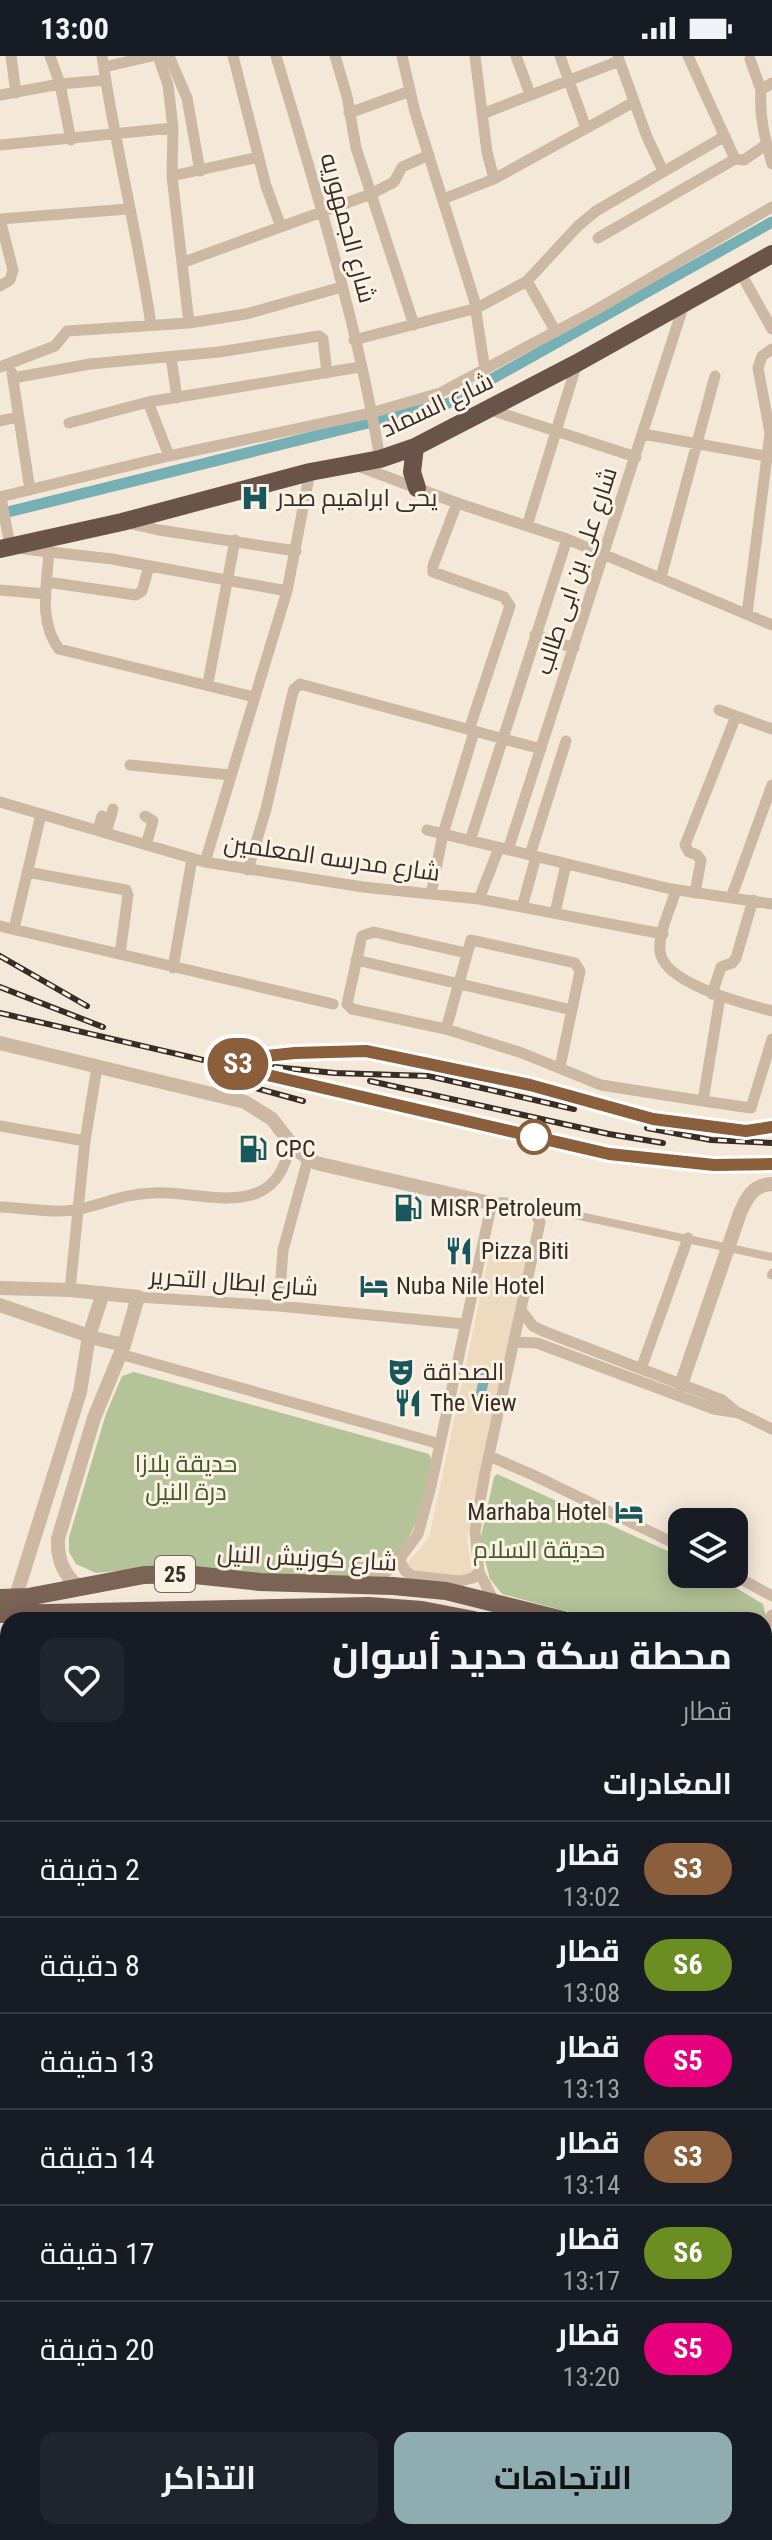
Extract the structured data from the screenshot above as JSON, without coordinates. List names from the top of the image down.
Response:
{
  "streets": {
    "highway": ["شارع السماد"],
    "main road": ["شارع كورنيش النيل", "25"],
    "street": [
      "شارع الجمهوريه",
      "شارع على بن ابى طالب",
      "شارع مدرسه المعلمين",
      "شارع ابطال التحرير"
    ]
  },
  "crossings": [
    ["شارع الجمهوريه", "شارع السماد"],
    ["شارع السماد", "شارع على بن ابى طالب"],
    ["شارع على بن ابى طالب", "شارع مدرسه المعلمين"]
  ],
  "parks": ["حديقة بلازا درة النيل", "حديقة السلام"],
  "places": {
    "hospital": ["يحى ابراهيم صدر"],
    "fuel station": ["CPC", "MISR Petroleum"],
    "restaurant": ["Pizza Biti", "The View"],
    "hotel": ["Nuba Nile Hotel", "Marhaba Hotel"],
    "theatre": ["الصداقة"]
  },
  "page": {
    "status": "13:00",
    "on_map": "S3",
    "heading": [
      ["محطة سكة حديد أسوان", "قطار"],
      "المغادرات"
    ],
    "list": [
      {
        "mark": "S3",
        "name": "قطار",
        "note": "13:02",
        "value": "2 دقيقة"
      },
      {
        "mark": "S6",
        "name": "قطار",
        "note": "13:08",
        "value": "8 دقيقة"
      },
      {
        "mark": "S5",
        "name": "قطار",
        "note": "13:13",
        "value": "13 دقيقة"
      },
      {
        "mark": "S3",
        "name": "قطار",
        "note": "13:14",
        "value": "14 دقيقة"
      },
      {
        "mark": "S6",
        "name": "قطار",
        "note": "13:17",
        "value": "17 دقيقة"
      },
      {
        "mark": "S5",
        "name": "قطار",
        "note": "13:20",
        "value": "20 دقيقة"
      }
    ],
    "buttons": ["الاتجاهات", "التذاكر"]
  }
}
